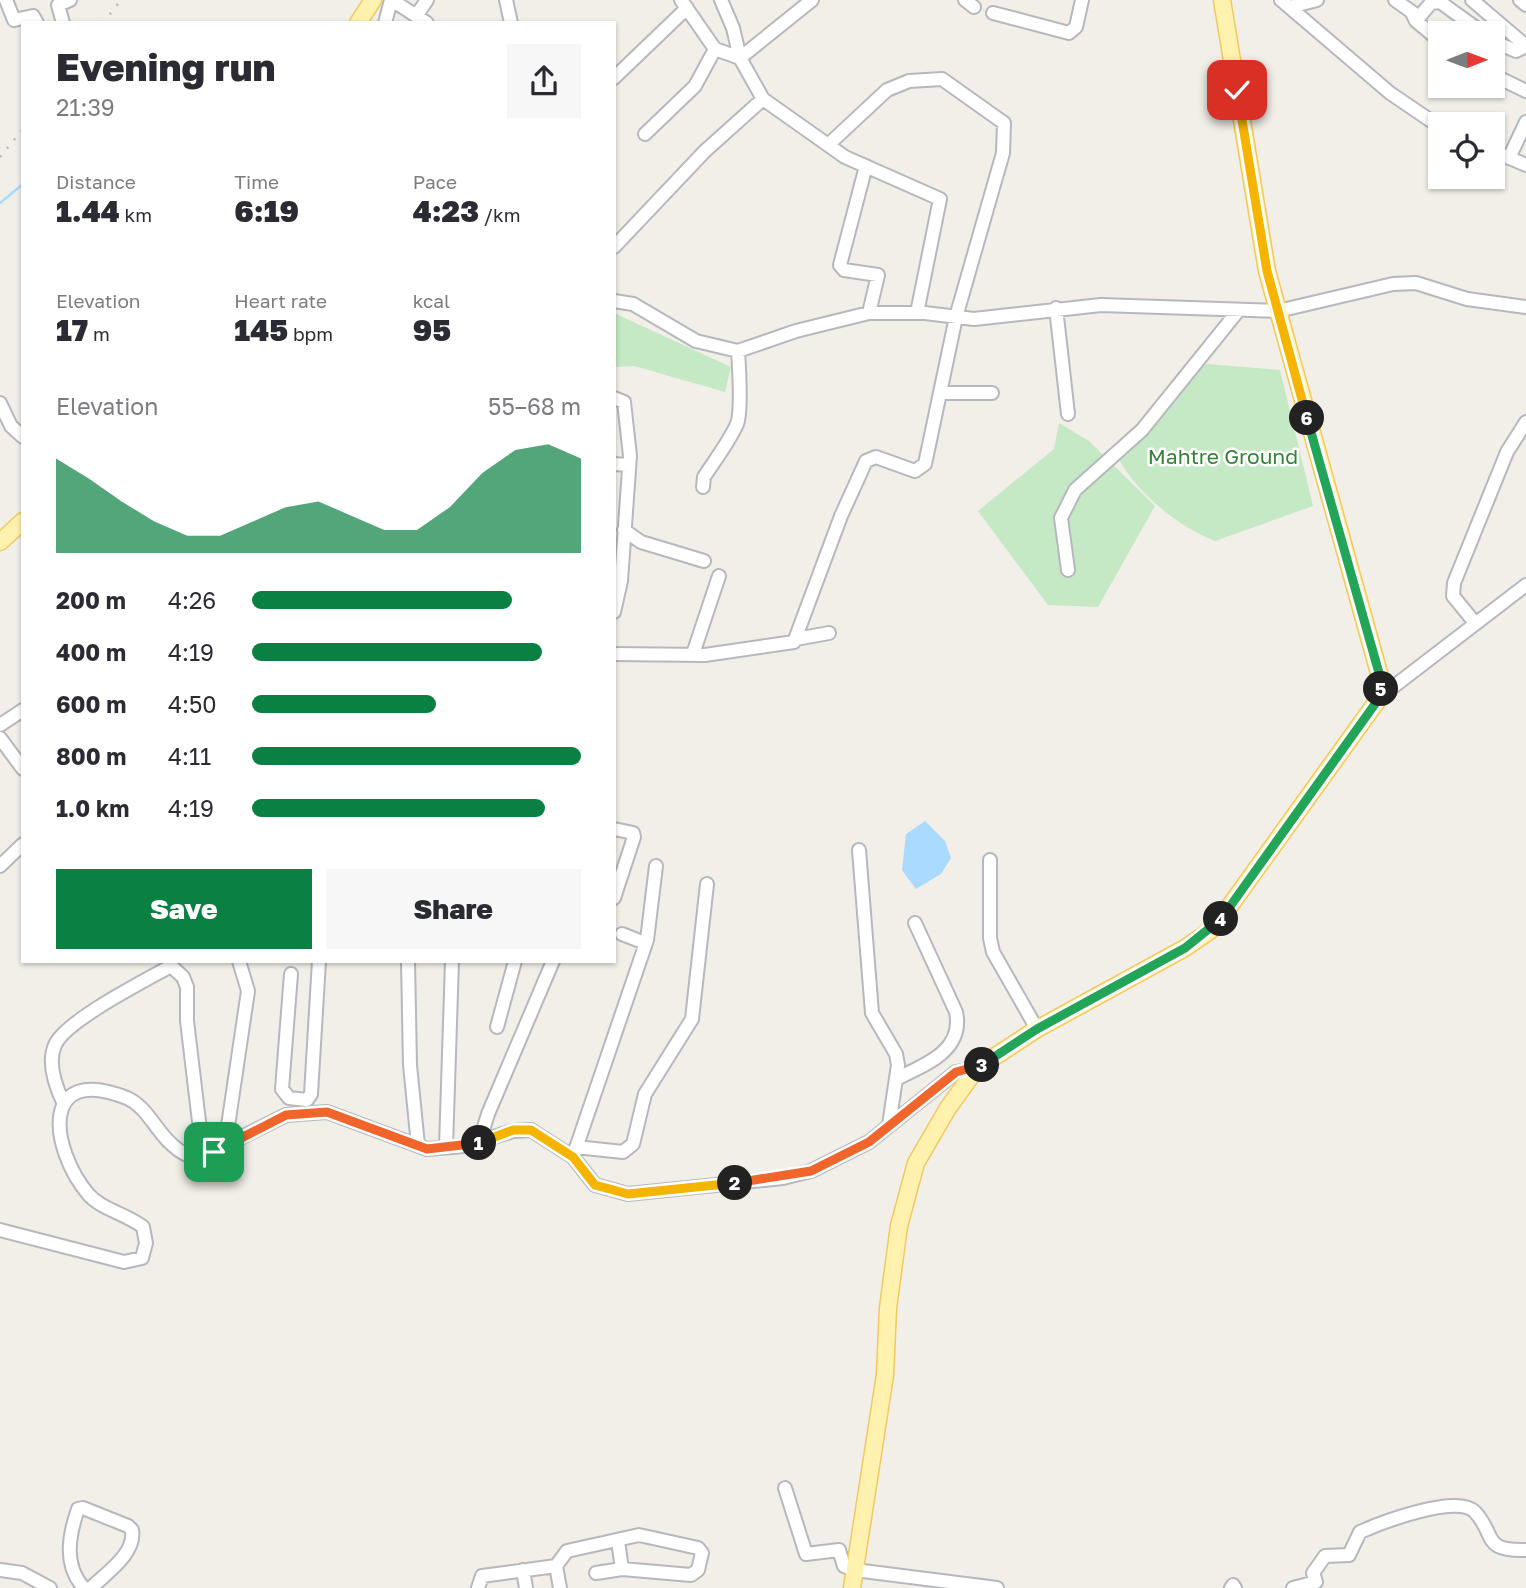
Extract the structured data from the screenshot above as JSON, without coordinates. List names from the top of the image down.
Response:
{
  "parks": ["Mahtre Ground"],
  "north": "right",
  "page": {
    "heading": ["Evening run", "21:39"],
    "stats": [
      ["Distance", "1.44 km"],
      ["Time", "6:19"],
      ["Pace", "4:23 /km"],
      ["Elevation", "17 m"],
      ["Heart rate", "145 bpm"],
      ["kcal", "95"]
    ],
    "chart": ["Elevation", "55–68 m"],
    "pins": [
      "6",
      "5",
      "4",
      "3",
      "1",
      "2"
    ],
    "list": [
      {
        "name": "200 m",
        "note": "4:26"
      },
      {
        "name": "400 m",
        "note": "4:19"
      },
      {
        "name": "600 m",
        "note": "4:50"
      },
      {
        "name": "800 m",
        "note": "4:11"
      },
      {
        "name": "1.0 km",
        "note": "4:19"
      }
    ],
    "buttons": ["Save", "Share"]
  }
}
